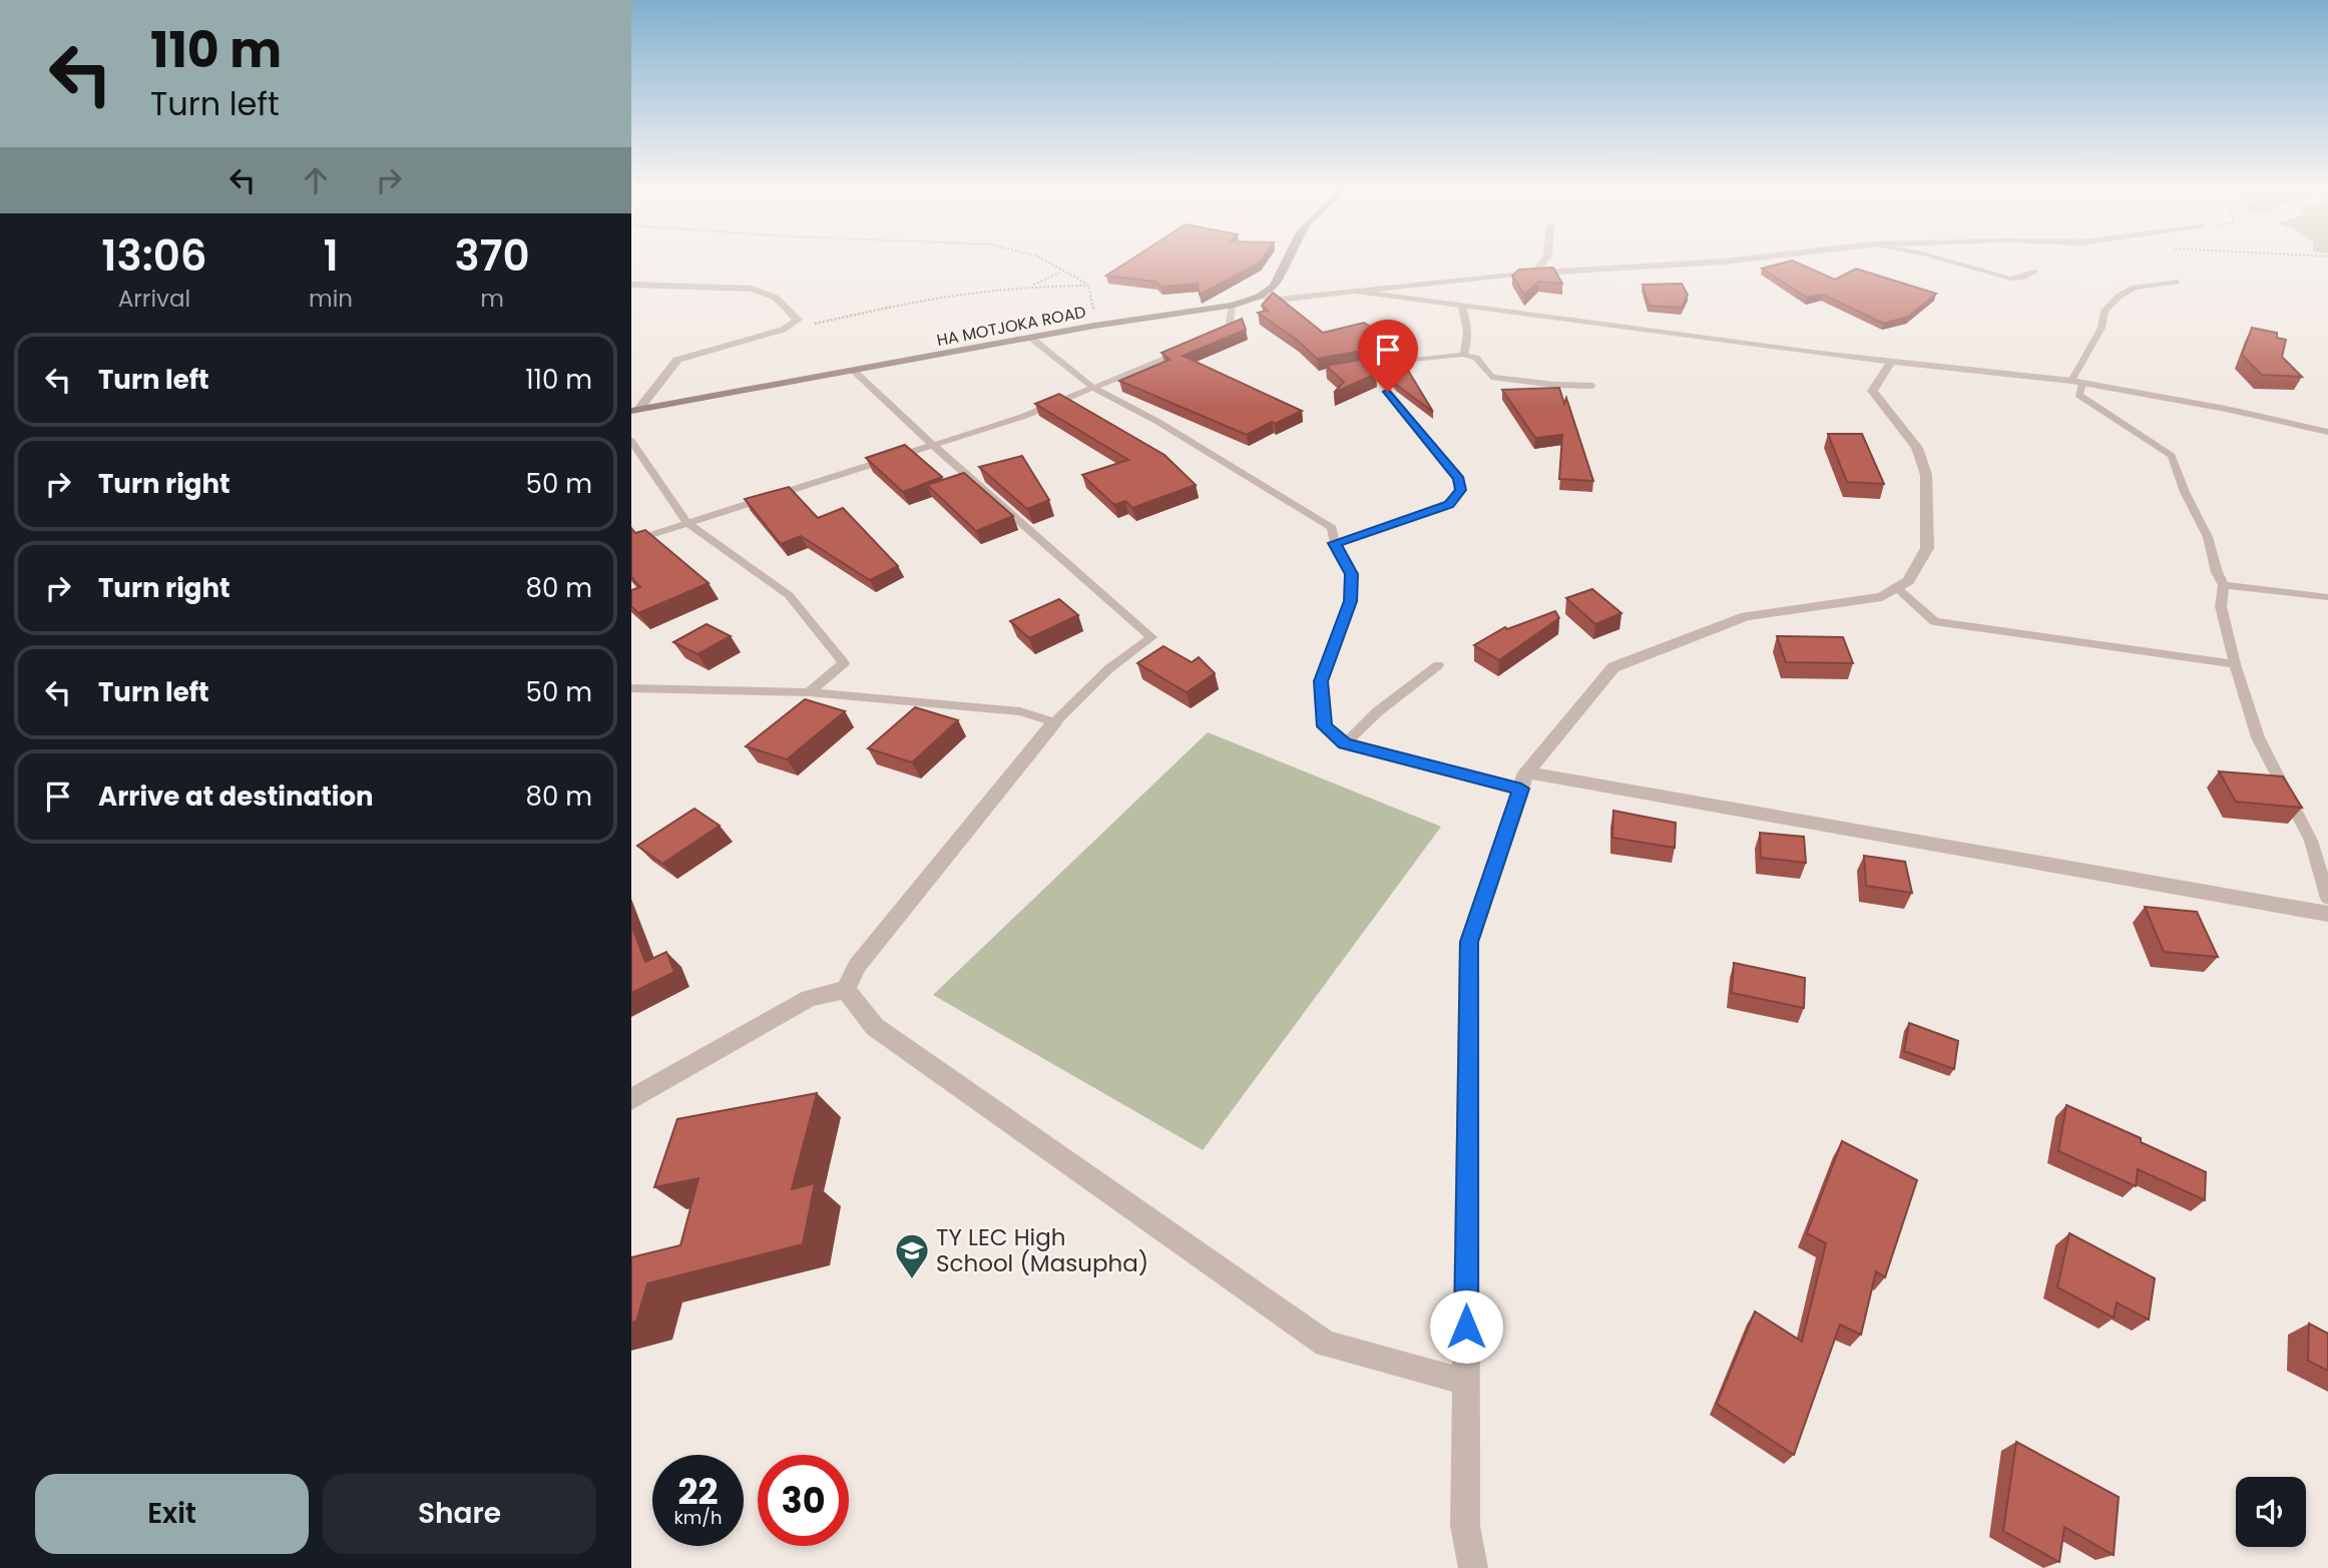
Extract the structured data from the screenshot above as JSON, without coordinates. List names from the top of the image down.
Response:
{
  "streets": {
    "street": ["HA MOTJOKA ROAD"]
  },
  "places": {
    "school or university": ["TY LEC High School (Masupha)"]
  },
  "page": {
    "turn": ["110 m", "Turn left"],
    "eta": [
      "13:06",
      "Arrival",
      "1",
      "min",
      "370",
      "m"
    ],
    "list": [
      {
        "name": "Turn left",
        "value": "110 m"
      },
      {
        "name": "Turn right",
        "value": "50 m"
      },
      {
        "name": "Turn right",
        "value": "80 m"
      },
      {
        "name": "Turn left",
        "value": "50 m"
      },
      {
        "name": "Arrive at destination",
        "value": "80 m"
      }
    ],
    "speed": "22 km/h",
    "limit": "30",
    "buttons": ["Exit", "Share"]
  }
}
